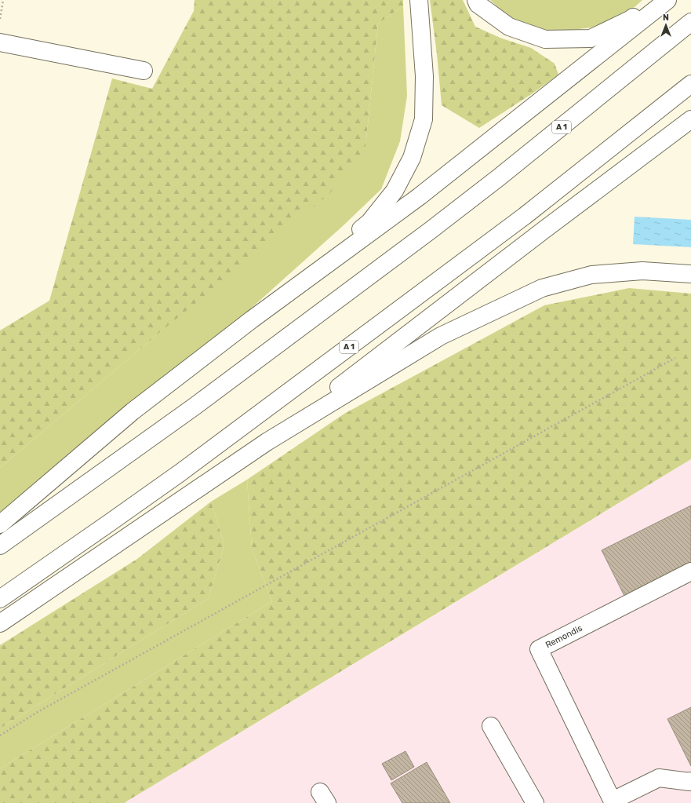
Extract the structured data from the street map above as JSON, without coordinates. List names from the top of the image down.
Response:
{
  "streets": {
    "main road": ["A 1", "Remondis"]
  },
  "north": "top"
}
